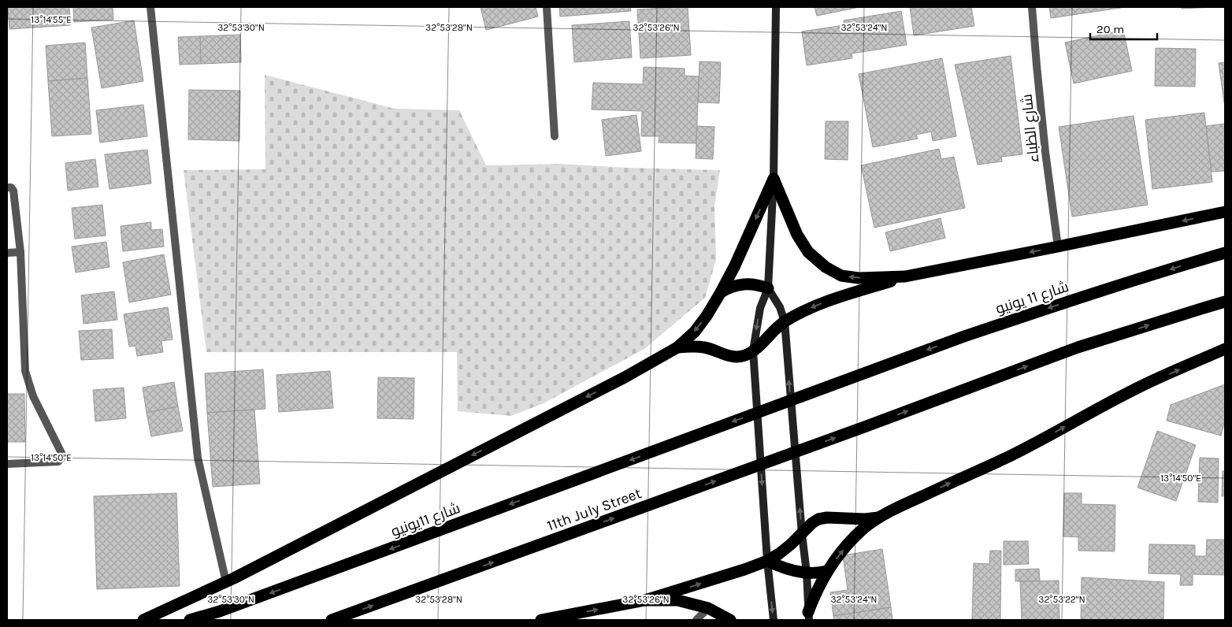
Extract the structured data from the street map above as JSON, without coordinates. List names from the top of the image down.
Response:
{
  "streets": {
    "highway": ["شارع 11 يونيو", "11th July Street", "شارع 11يونيو"],
    "street": ["شارع الظباء"]
  },
  "crossings": [
    ["شارع 11 يونيو", "شارع 11يونيو"]
  ],
  "scale_bar": "20 m",
  "coordinates": [
    "13°14'55\"E",
    "32°53'30\"N",
    "32°53'28\"N",
    "32°53'26\"N",
    "32°53'24\"N",
    "13°14'50\"E",
    "32°53'22\"N"
  ]
}
